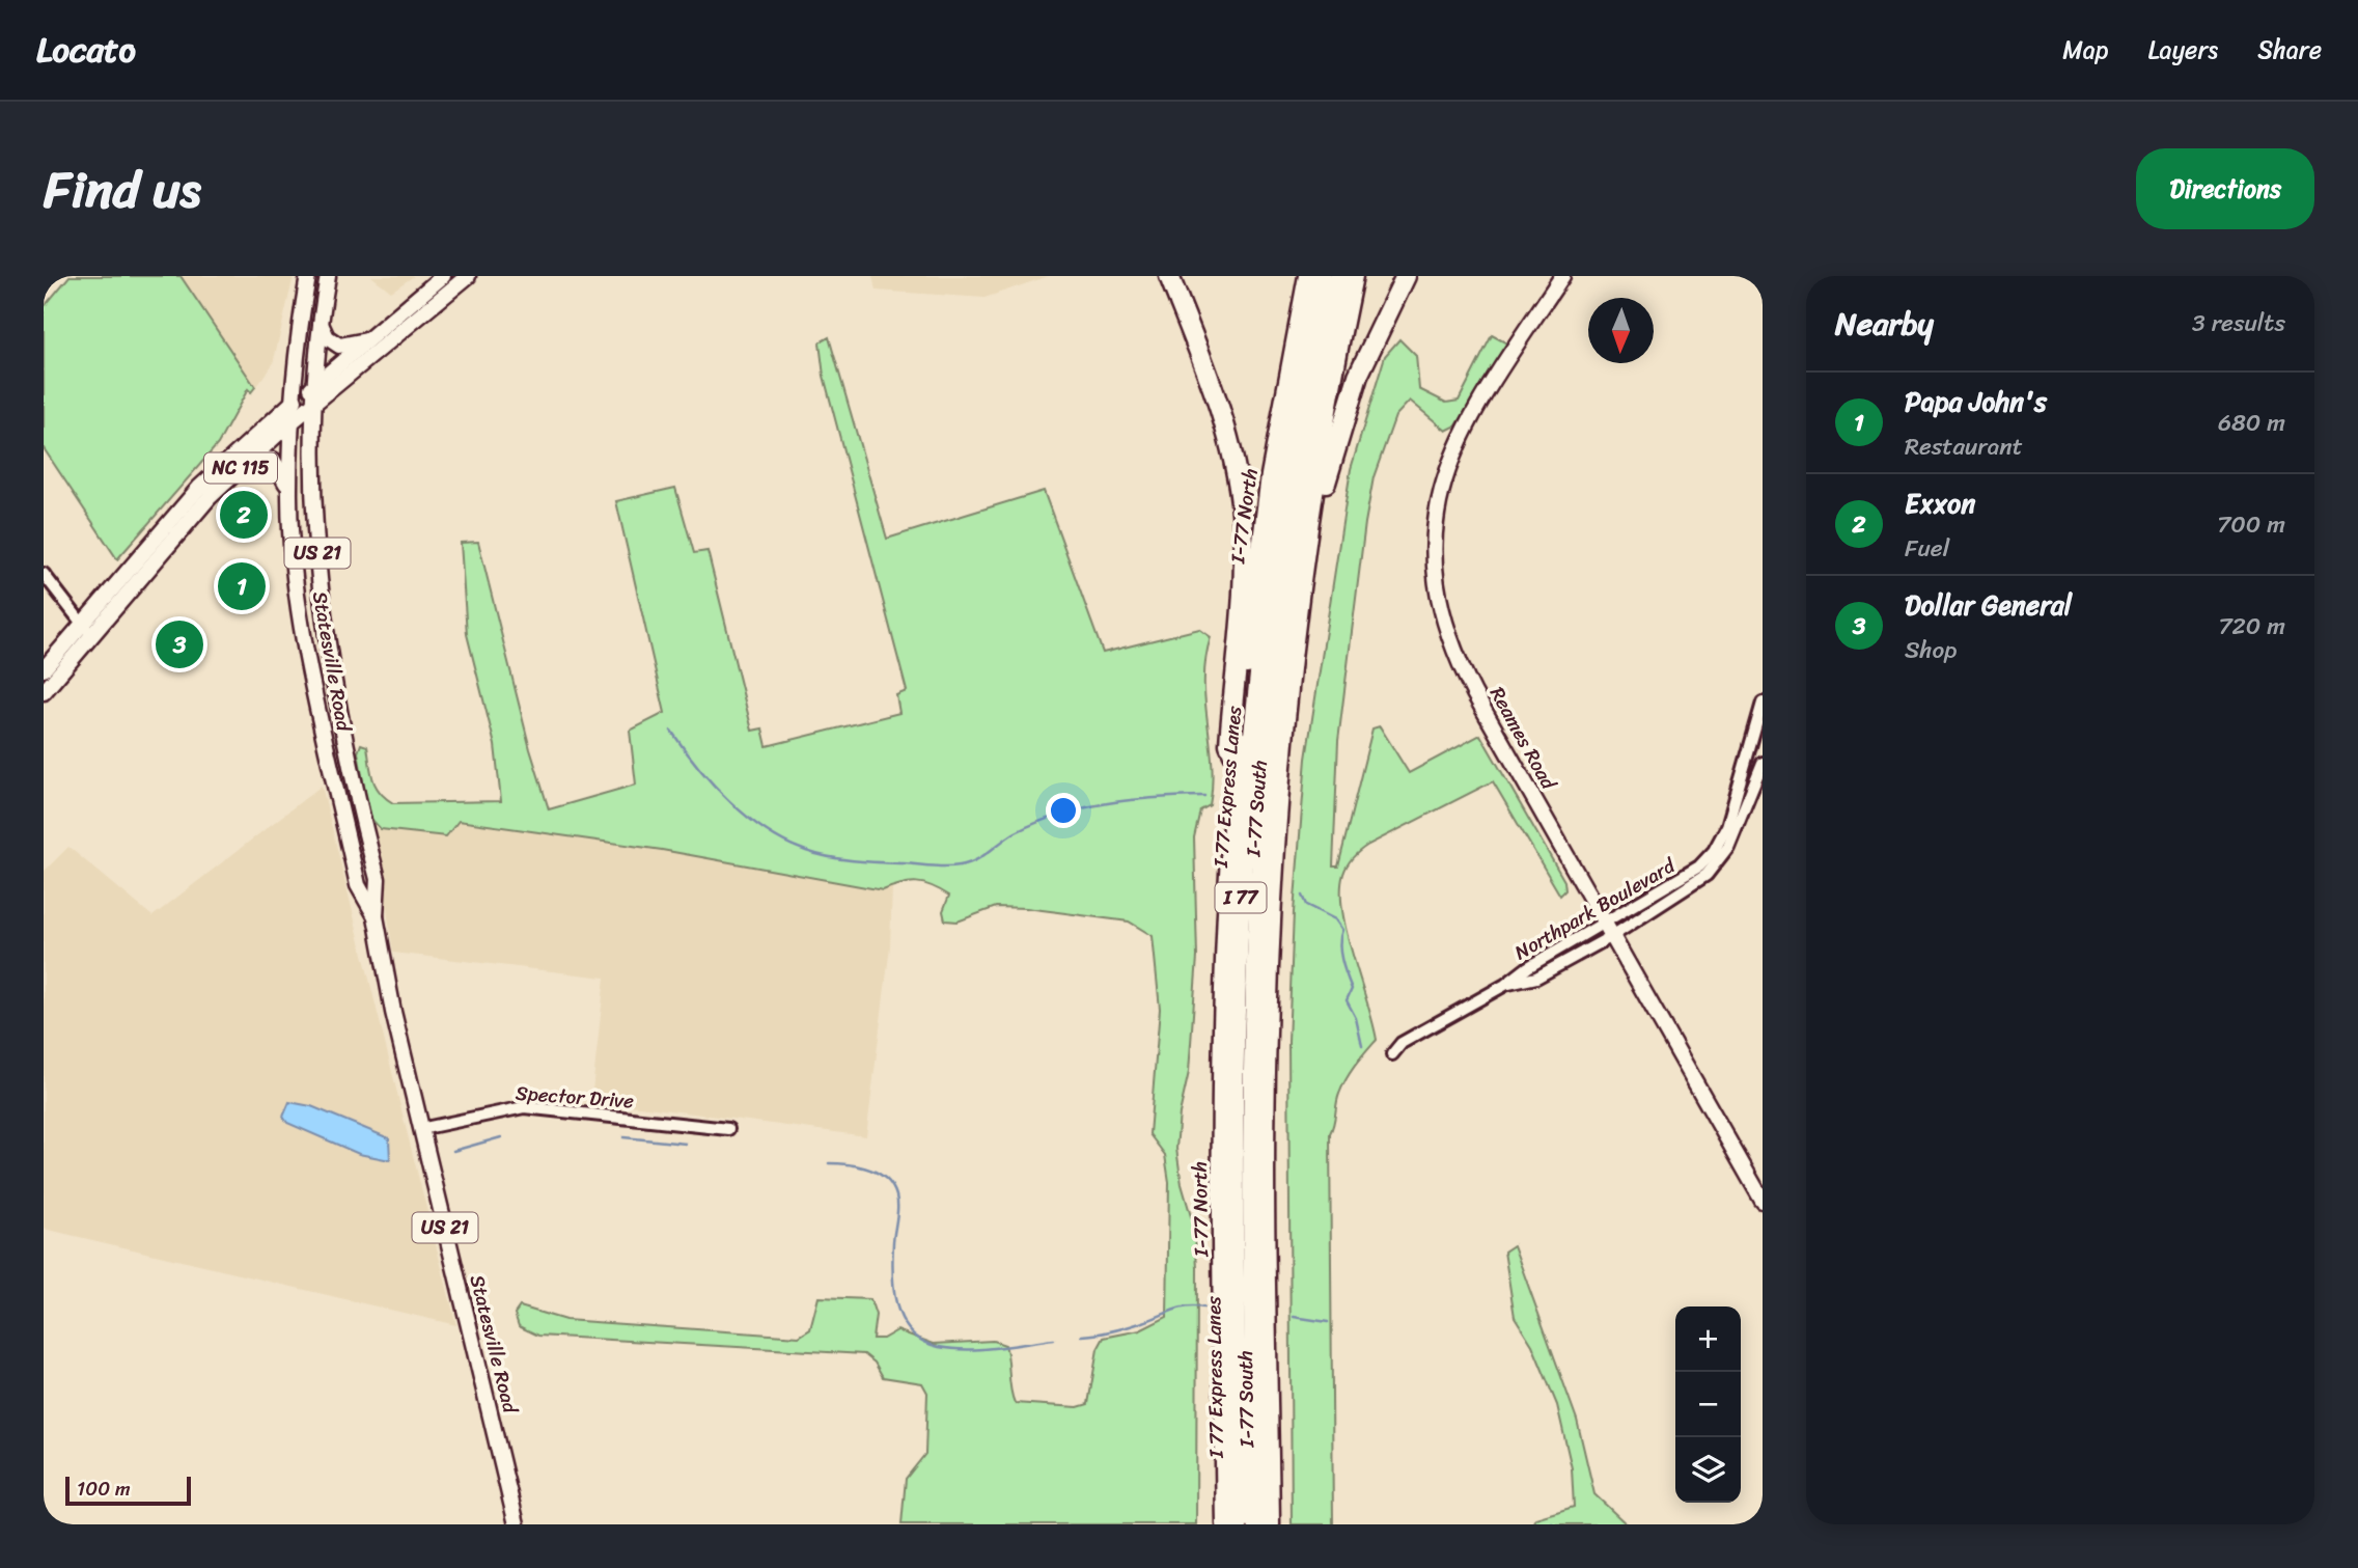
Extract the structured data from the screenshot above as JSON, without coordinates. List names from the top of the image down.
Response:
{
  "streets": {
    "highway": [
      "I-77 North",
      "I 77 Express Lanes",
      "I-77 South",
      "I 77"
    ],
    "main road": [
      "NC 115",
      "US 21",
      "Statesville Road",
      "Reames Road"
    ],
    "street": ["Northpark Boulevard", "Spector Drive"]
  },
  "crossings": [
    ["NC 115", "Statesville Road"],
    ["Statesville Road", "Spector Drive"],
    ["Reames Road", "Northpark Boulevard"]
  ],
  "scale_bar": "100 m",
  "north": "bottom",
  "page": {
    "header": "Locato",
    "nav": ["Map", "Layers", "Share"],
    "title": "Find us",
    "buttons": "Directions",
    "heading": ["Nearby", "3 results"],
    "list": [
      {
        "mark": "1",
        "name": "Papa John's",
        "note": "Restaurant",
        "value": "680 m"
      },
      {
        "mark": "2",
        "name": "Exxon",
        "note": "Fuel",
        "value": "700 m"
      },
      {
        "mark": "3",
        "name": "Dollar General",
        "note": "Shop",
        "value": "720 m"
      }
    ],
    "pins": ["2", "1", "3"],
    "map_buttons": ["+", "−"],
    "scale": "100 m"
  }
}
